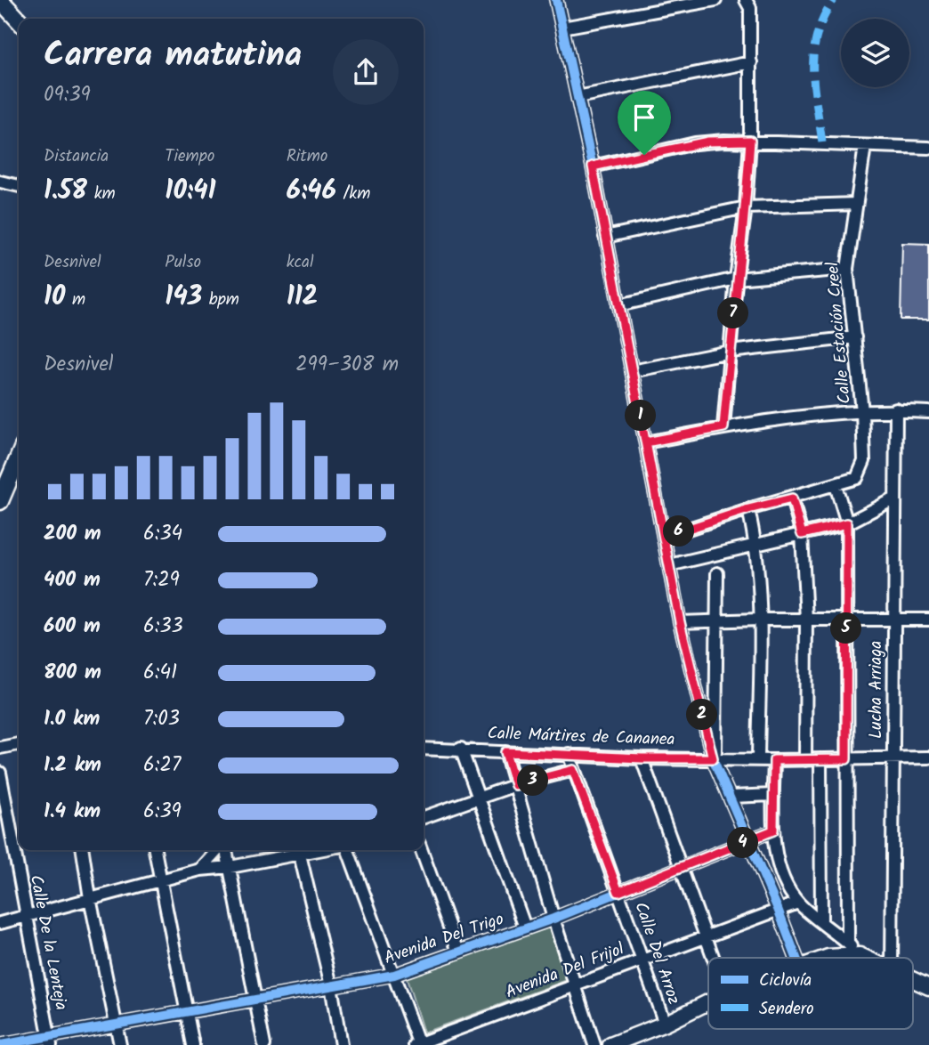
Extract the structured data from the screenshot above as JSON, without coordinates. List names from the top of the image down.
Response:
{
  "streets": {
    "street": [
      "Calle Estación Creel",
      "Lucha Arriaga",
      "Calle Mártires de Cananea",
      "Avenida Del Trigo",
      "Calle De la Lenteja",
      "Calle Del Arroz",
      "Avenida Del Frijol"
    ]
  },
  "crossings": [
    ["Lucha Arriaga", "Calle Mártires de Cananea"],
    ["Calle Mártires de Cananea", "Calle Del Arroz"],
    ["Avenida Del Trigo", "Calle De la Lenteja"],
    ["Avenida Del Trigo", "Calle Del Arroz"],
    ["Calle Del Arroz", "Avenida Del Frijol"]
  ],
  "legend": ["Ciclovía", "Sendero"],
  "page": {
    "heading": ["Carrera matutina", "09:39"],
    "stats": [
      ["Distancia", "1.58 km"],
      ["Tiempo", "10:41"],
      ["Ritmo", "6:46 /km"],
      ["Desnivel", "10 m"],
      ["Pulso", "143 bpm"],
      ["kcal", "112"]
    ],
    "pins": [
      "7",
      "1",
      "6",
      "5",
      "2",
      "3",
      "4"
    ],
    "chart": ["Desnivel", "299–308 m"],
    "list": [
      {
        "name": "200 m",
        "note": "6:34"
      },
      {
        "name": "400 m",
        "note": "7:29"
      },
      {
        "name": "600 m",
        "note": "6:33"
      },
      {
        "name": "800 m",
        "note": "6:41"
      },
      {
        "name": "1.0 km",
        "note": "7:03"
      },
      {
        "name": "1.2 km",
        "note": "6:27"
      },
      {
        "name": "1.4 km",
        "note": "6:39"
      }
    ]
  }
}
